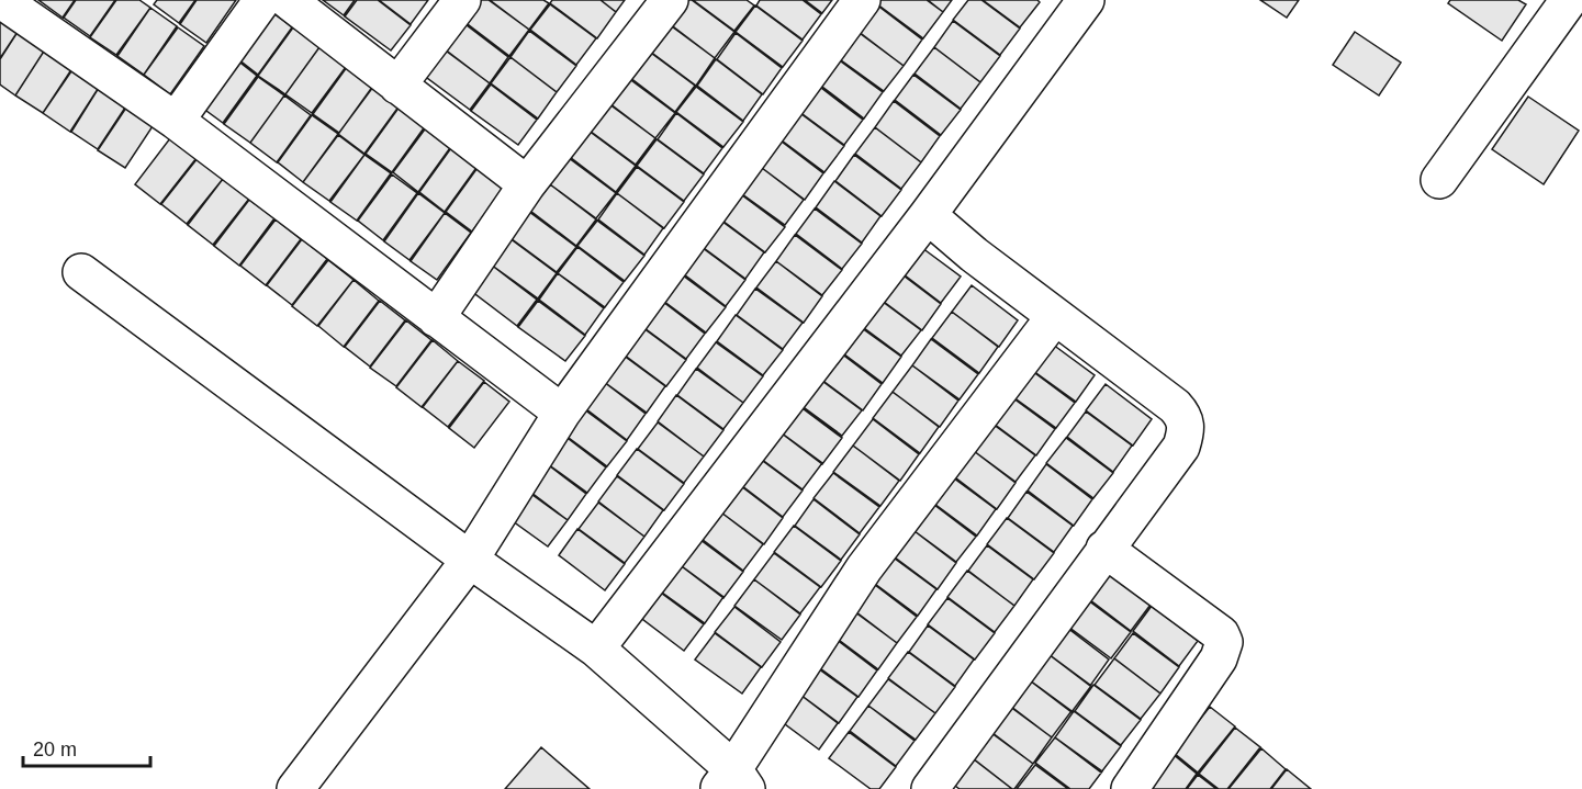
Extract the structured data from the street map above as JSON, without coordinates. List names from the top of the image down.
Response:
{
  "scale_bar": "20 m"
}
